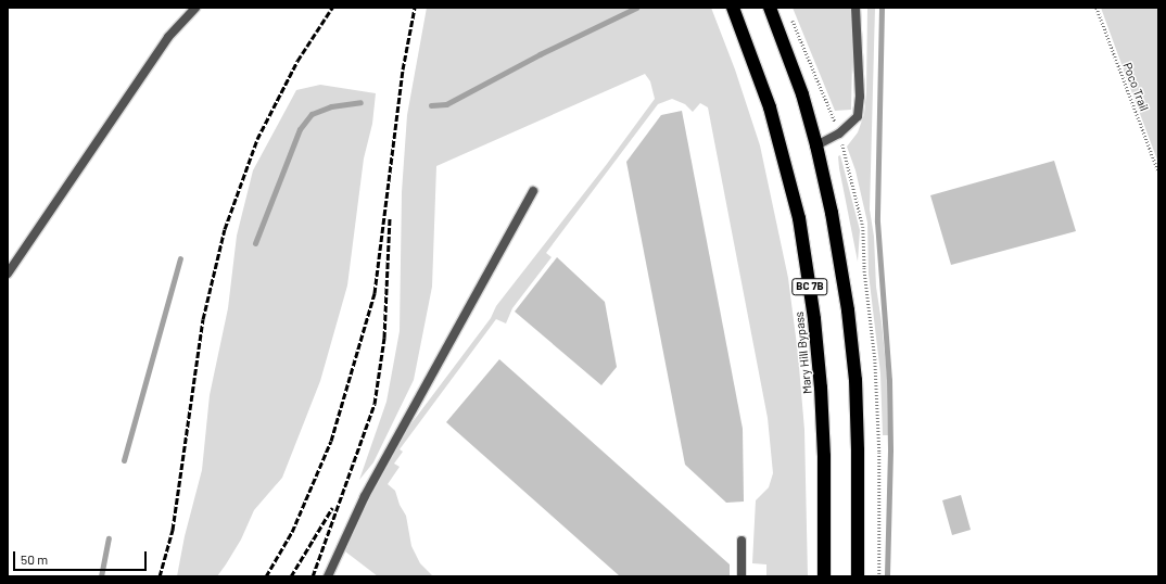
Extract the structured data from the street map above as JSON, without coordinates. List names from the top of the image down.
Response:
{
  "streets": {
    "highway": ["BC 7B", "Mary Hill Bypass"],
    "path": ["Poco Trail"]
  },
  "scale_bar": "50 m"
}
